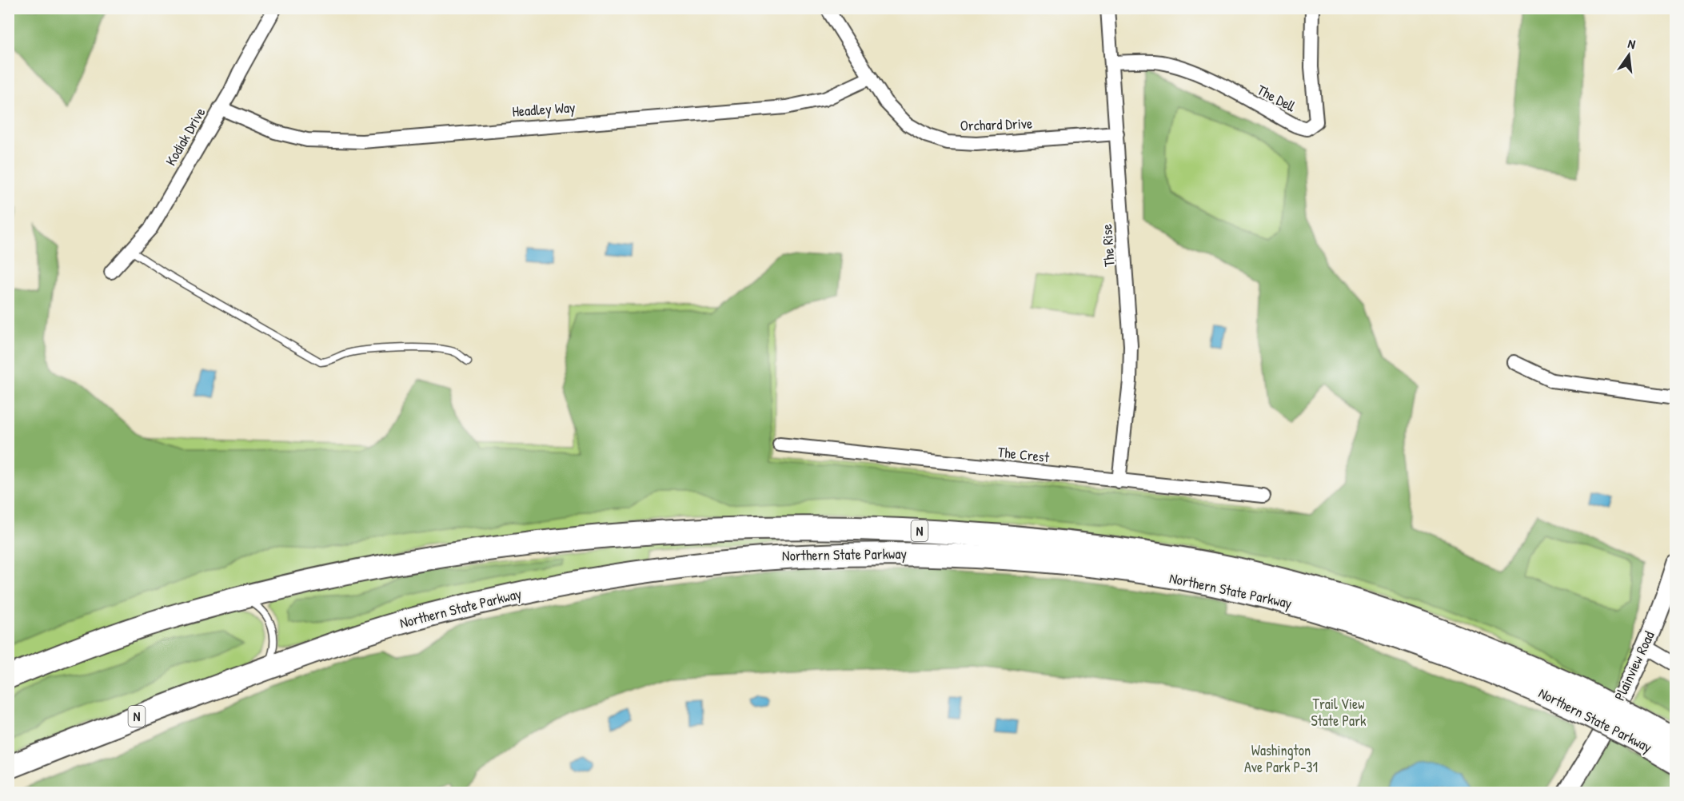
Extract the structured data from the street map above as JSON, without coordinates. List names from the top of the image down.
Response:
{
  "streets": {
    "highway": ["N", "Northern State Parkway"],
    "main road": ["Plainview Road"],
    "street": [
      "The Dell",
      "Headley Way",
      "Orchard Drive",
      "Kodiak Drive",
      "The Rise",
      "The Crest"
    ]
  },
  "crossings": [
    ["The Dell", "The Rise"],
    ["Headley Way", "Orchard Drive"],
    ["Headley Way", "Kodiak Drive"],
    ["Orchard Drive", "The Rise"],
    ["The Rise", "The Crest"]
  ],
  "parks": ["Trail View State Park", "Washington Ave Park P-31"],
  "north": "top"
}
